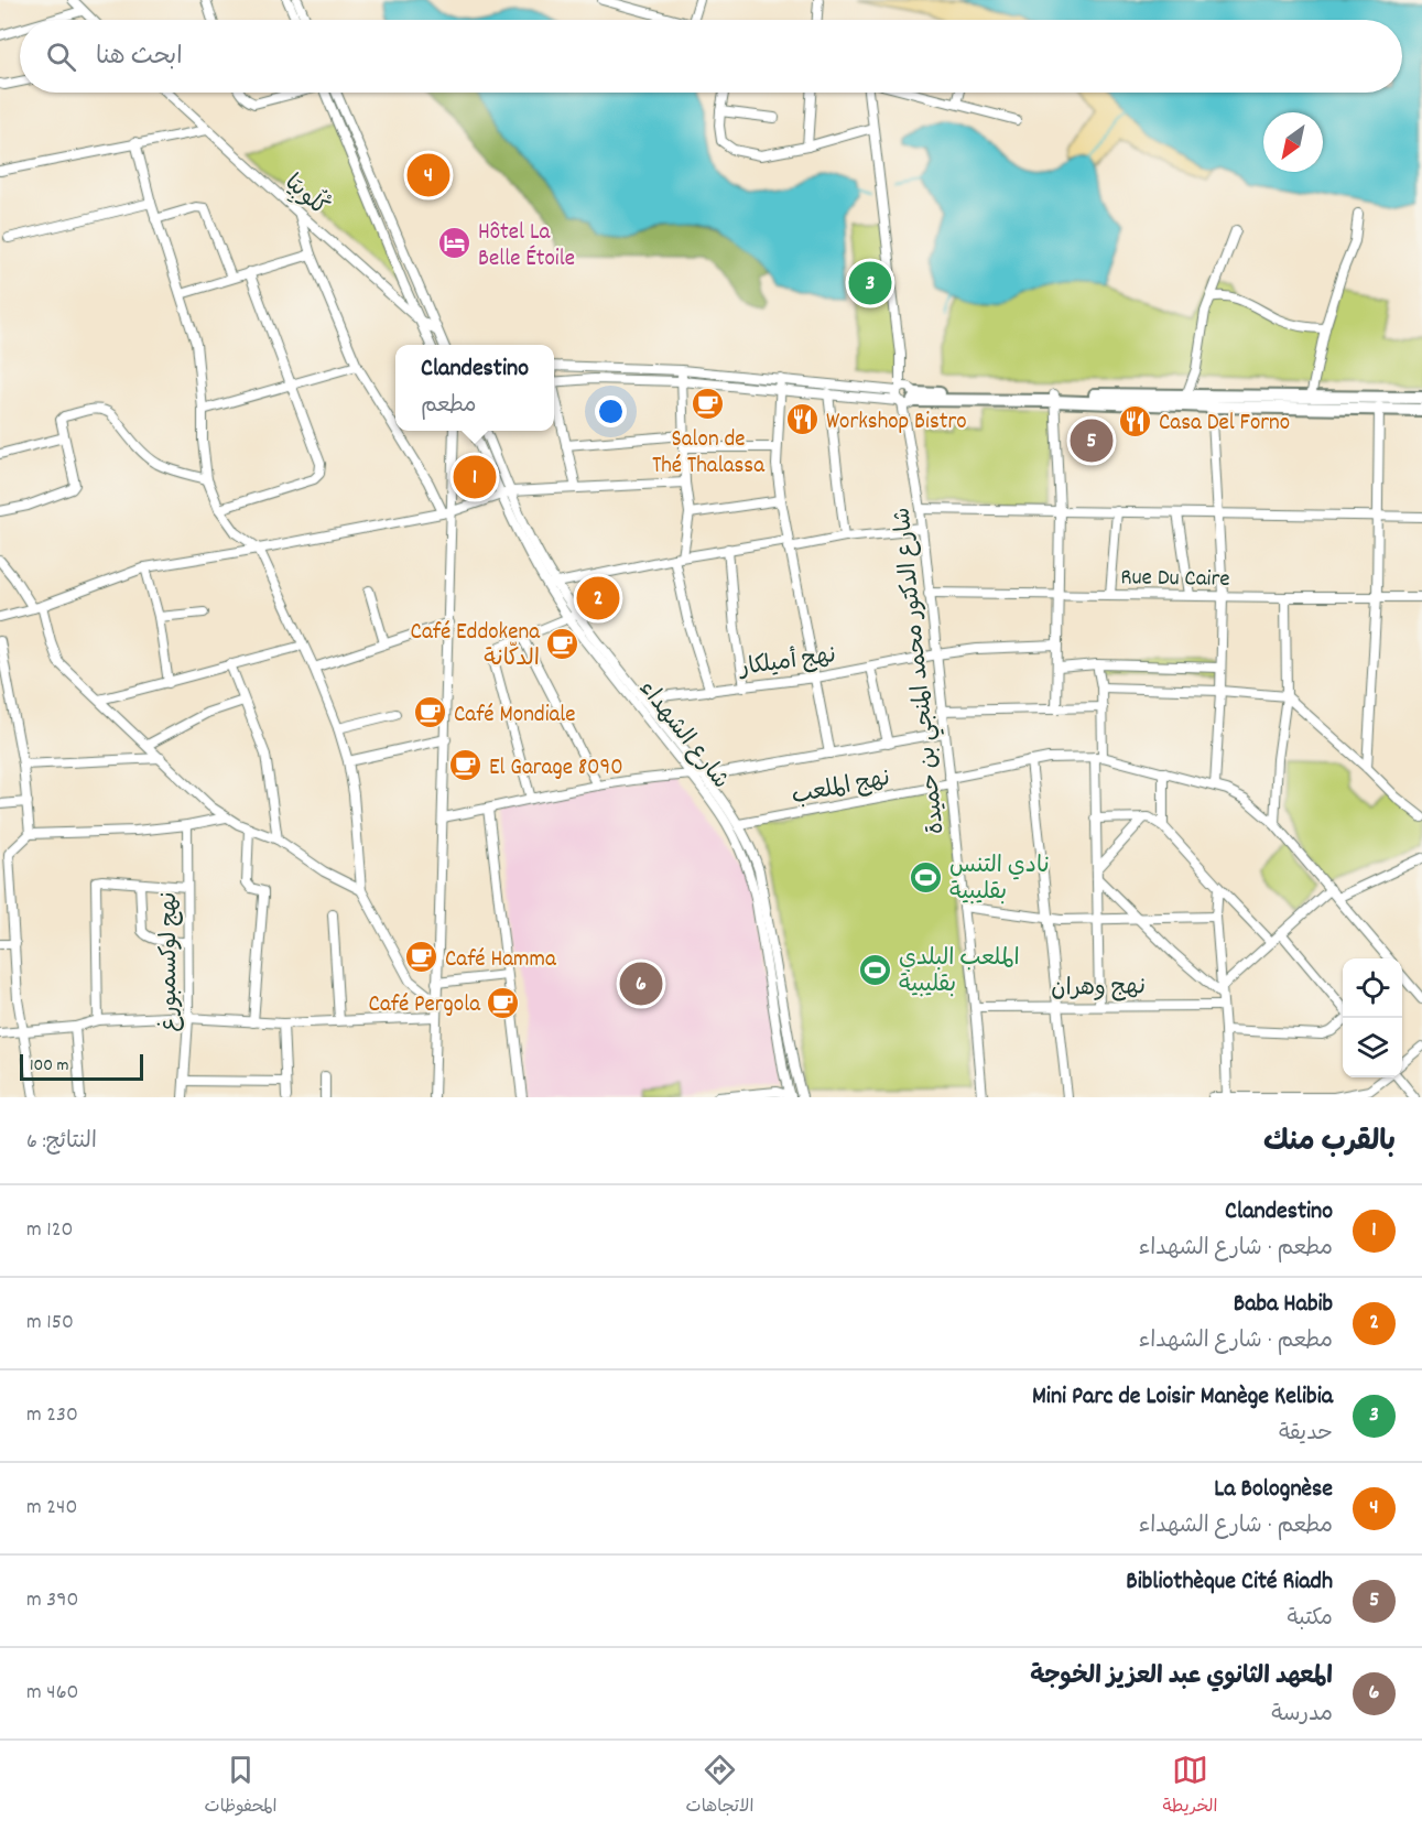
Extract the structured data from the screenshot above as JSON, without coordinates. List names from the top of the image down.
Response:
{
  "streets": {
    "street": [
      "كْلُوبِيَا",
      "Rue Du Caire",
      "نهج أميلكار",
      "شارع الدكتور محمد المنجي بن حميدة",
      "شارع الشهداء",
      "نهج الملعب",
      "نهج لوكسمبورغ",
      "نهج وهران"
    ]
  },
  "crossings": [
    ["Rue Du Caire", "شارع الدكتور محمد المنجي بن حميدة"],
    ["نهج أميلكار", "شارع الدكتور محمد المنجي بن حميدة"],
    ["نهج أميلكار", "شارع الشهداء"],
    ["شارع الدكتور محمد المنجي بن حميدة", "نهج الملعب"],
    ["شارع الدكتور محمد المنجي بن حميدة", "نهج وهران"],
    ["شارع الشهداء", "نهج الملعب"]
  ],
  "places": {
    "hotel": ["Hôtel La Belle Étoile"],
    "cafe": [
      "Salon de Thé Thalassa",
      "Café Eddokena الدكّانة",
      "Café Mondiale",
      "El Garage 8090",
      "Café Hamma",
      "Café Pergola"
    ],
    "restaurant": ["Workshop Bistro", "Casa Del Forno"],
    "sports": ["نادي التنس بقليبية", "الملعب البلدي بقليبية"]
  },
  "scale_bar": "100 m",
  "north": "bottom left",
  "page": {
    "search": "ابحث هنا",
    "pins": [
      "4",
      "3",
      "5",
      "1",
      "2",
      "6"
    ],
    "popup": ["Clandestino", "مطعم"],
    "scale": "100 m",
    "heading": ["بالقرب منك", "النتائج: 6"],
    "list": [
      {
        "mark": "1",
        "name": "Clandestino",
        "note": "مطعم · شارع الشهداء",
        "value": "120 m"
      },
      {
        "mark": "2",
        "name": "Baba Habib",
        "note": "مطعم · شارع الشهداء",
        "value": "150 m"
      },
      {
        "mark": "3",
        "name": "Mini Parc de Loisir Manège Kelibia",
        "note": "حديقة",
        "value": "230 m"
      },
      {
        "mark": "4",
        "name": "La Bolognèse",
        "note": "مطعم · شارع الشهداء",
        "value": "240 m"
      },
      {
        "mark": "5",
        "name": "Bibliothèque Cité Riadh",
        "note": "مكتبة",
        "value": "390 m"
      },
      {
        "mark": "6",
        "name": "المعهد الثانوي عبد العزيز الخوجة",
        "note": "مدرسة",
        "value": "460 m"
      }
    ],
    "nav": ["الخريطة", "الاتجاهات", "المحفوظات"]
  }
}
